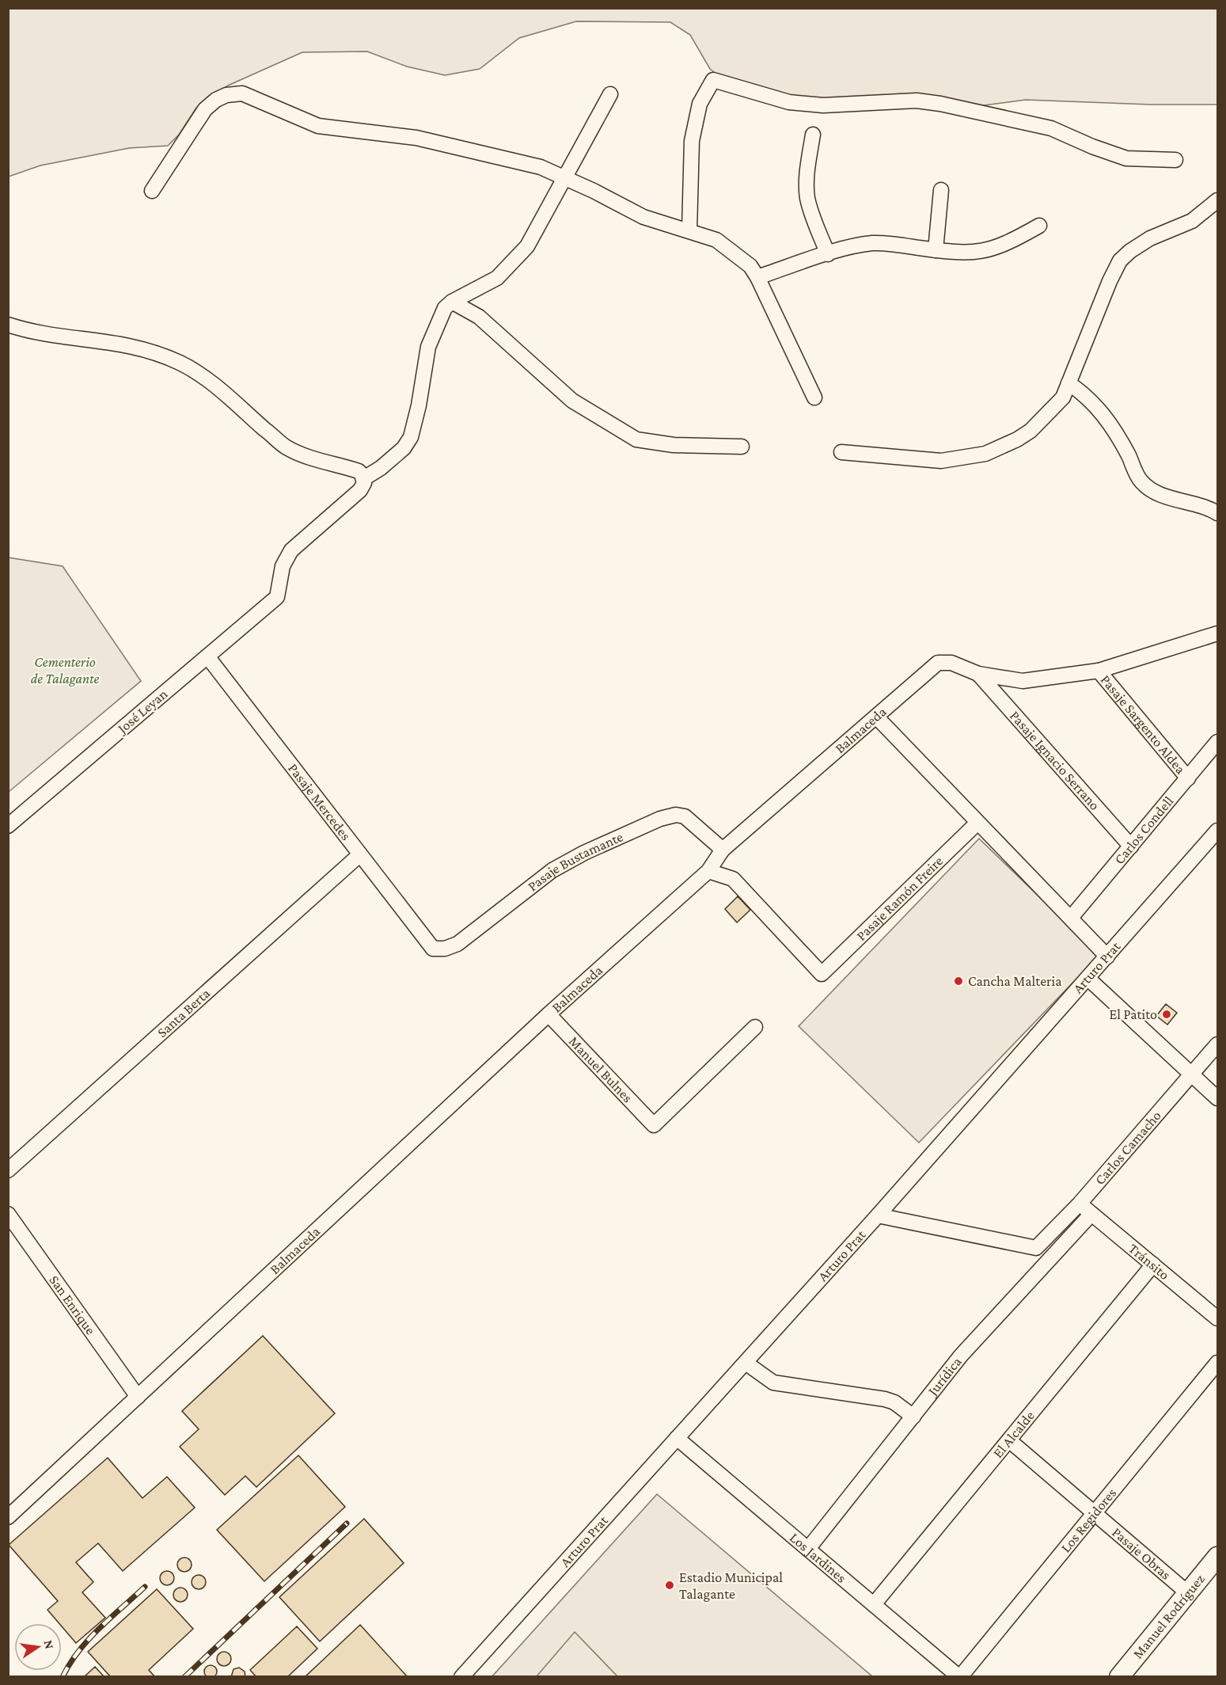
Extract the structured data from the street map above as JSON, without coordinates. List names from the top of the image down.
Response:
{
  "streets": {
    "street": [
      "José Leyan",
      "Pasaje Sargento Aldea",
      "Balmaceda",
      "Pasaje Ignacio Serrano",
      "Pasaje Mercedes",
      "Carlos Condell",
      "Pasaje Bustamante",
      "Pasaje Ramón Freire",
      "Arturo Prat",
      "Santa Berta",
      "Manuel Bulnes",
      "Carlos Camacho",
      "Tránsito",
      "San Enrique",
      "Jurídica",
      "El Alcalde",
      "Los Regidores",
      "Pasaje Obras",
      "Los Jardines",
      "Manuel Rodríguez"
    ]
  },
  "crossings": [
    ["José Leyan", "Pasaje Mercedes"],
    ["Pasaje Sargento Aldea", "Balmaceda"],
    ["Pasaje Sargento Aldea", "Carlos Condell"],
    ["Balmaceda", "Pasaje Ignacio Serrano"],
    ["Balmaceda", "Pasaje Bustamante"],
    ["Balmaceda", "Pasaje Ramón Freire"],
    ["Balmaceda", "Manuel Bulnes"],
    ["Balmaceda", "San Enrique"],
    ["Pasaje Ignacio Serrano", "Carlos Condell"],
    ["Pasaje Mercedes", "Pasaje Bustamante"],
    ["Pasaje Mercedes", "Santa Berta"],
    ["Arturo Prat", "Carlos Camacho"],
    ["Arturo Prat", "Los Jardines"],
    ["Carlos Camacho", "Tránsito"],
    ["Tránsito", "Jurídica"],
    ["Tránsito", "El Alcalde"],
    ["Jurídica", "Los Jardines"],
    ["El Alcalde", "Pasaje Obras"],
    ["El Alcalde", "Los Jardines"],
    ["Los Regidores", "Pasaje Obras"],
    ["Los Regidores", "Los Jardines"],
    ["Pasaje Obras", "Manuel Rodríguez"]
  ],
  "parks": ["Cementerio de Talagante"],
  "places": ["Cancha Malteria", "El Patito", "Estadio Municipal Talagante"],
  "north": "right"
}
